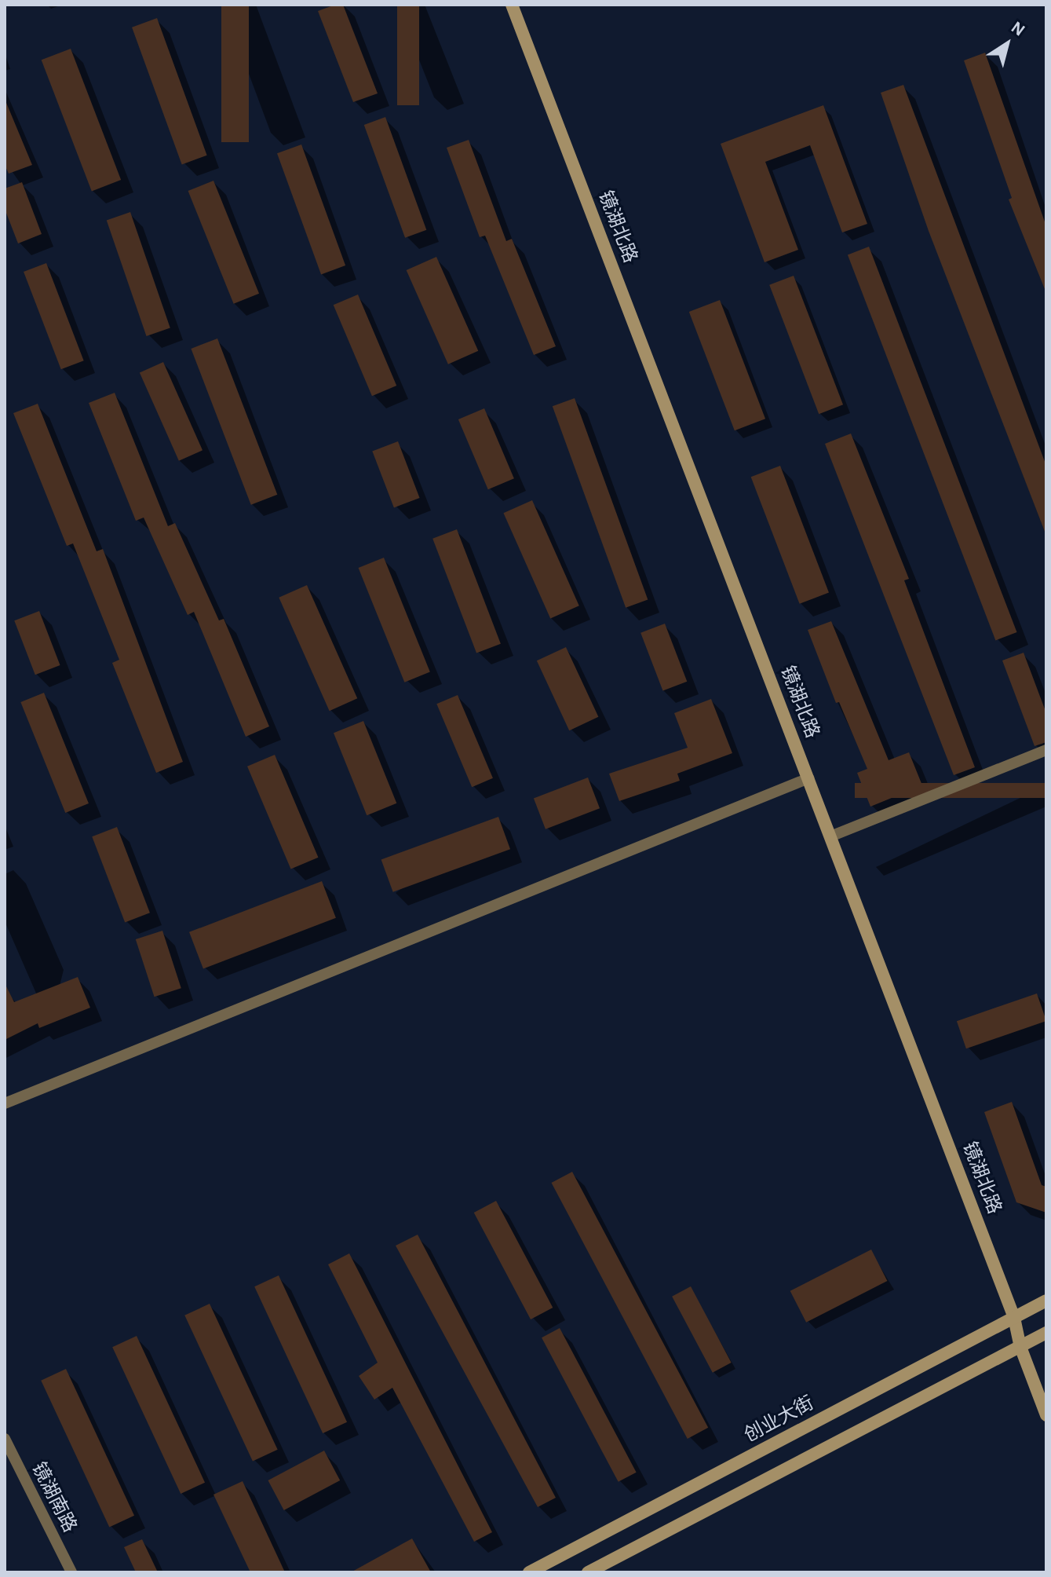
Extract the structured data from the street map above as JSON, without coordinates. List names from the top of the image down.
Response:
{
  "streets": {
    "street": ["镜湖北路", "创业大街", "镜湖南路"]
  },
  "crossings": [
    ["镜湖北路", "创业大街"]
  ],
  "north": "top right"
}
